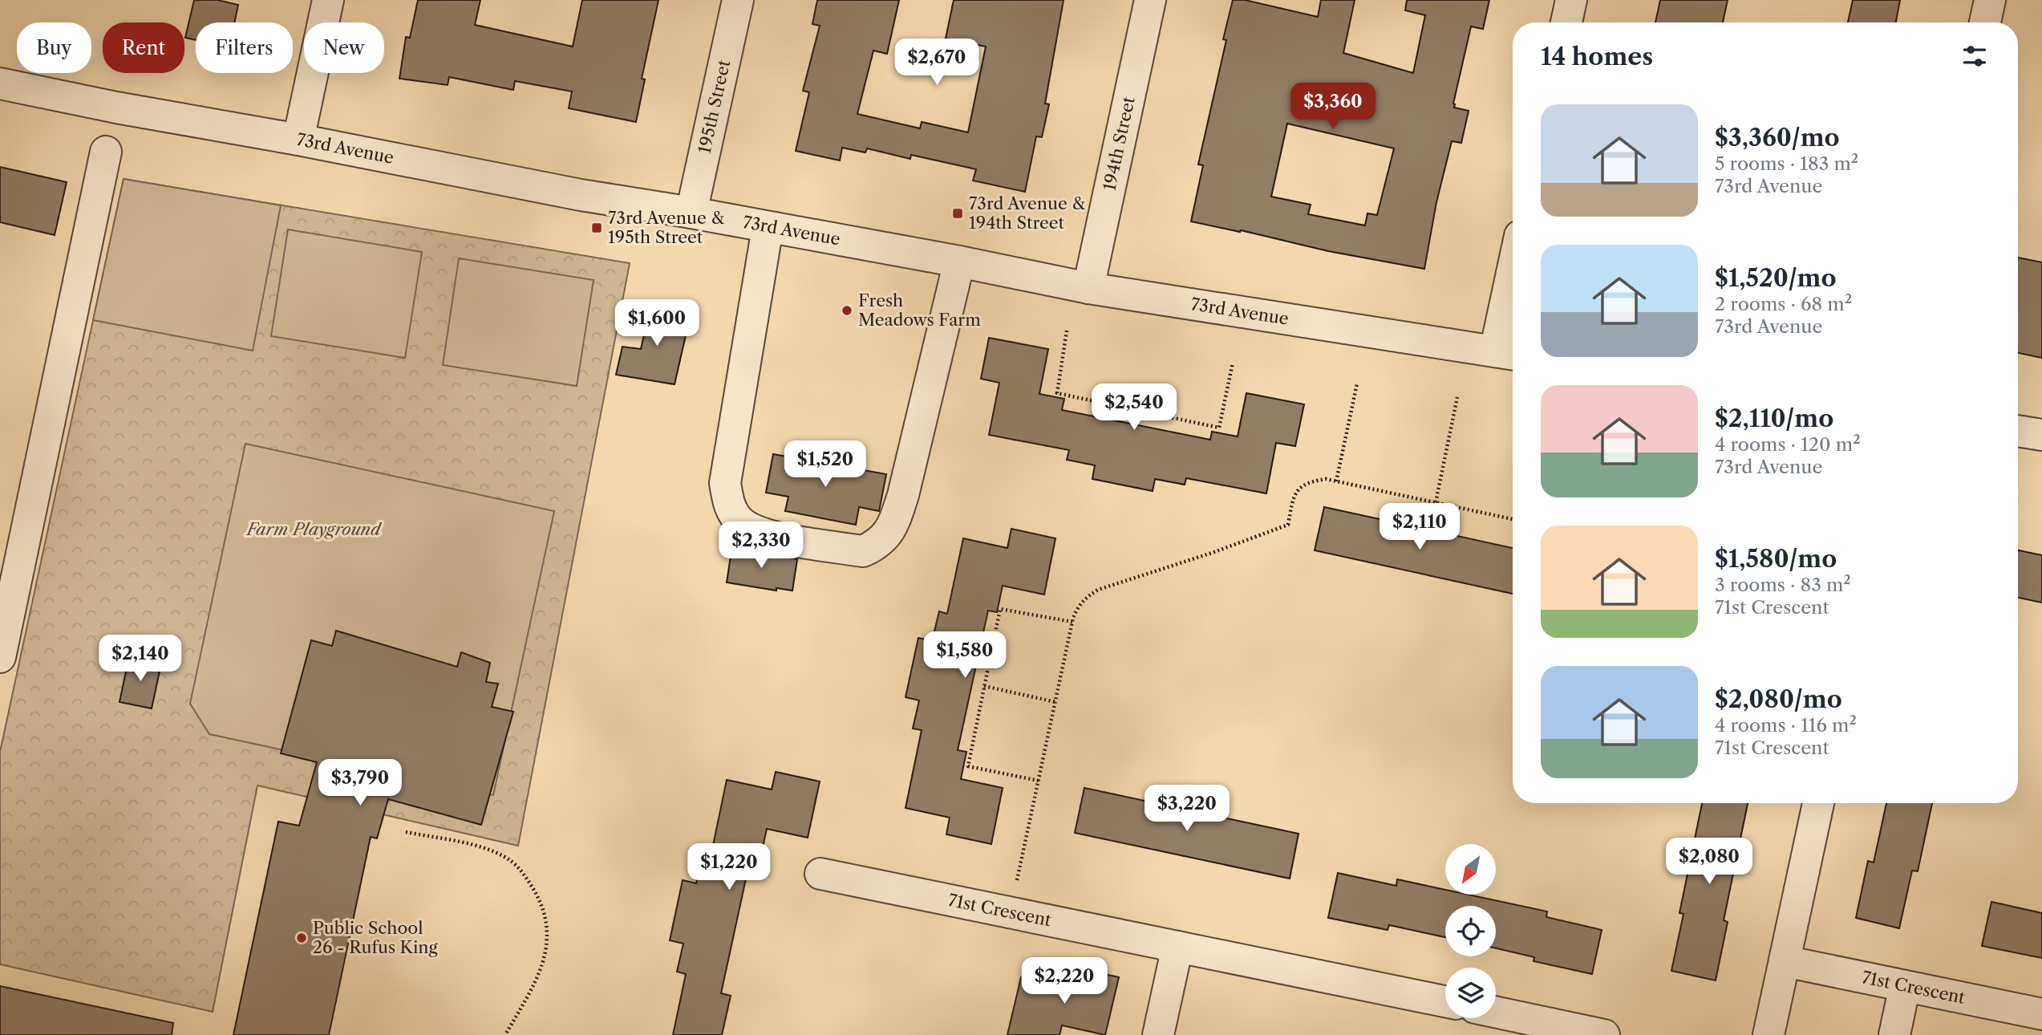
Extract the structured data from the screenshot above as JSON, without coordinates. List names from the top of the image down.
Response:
{
  "streets": {
    "street": [
      "195th Street",
      "194th Street",
      "73rd Avenue",
      "71st Crescent"
    ]
  },
  "crossings": [
    ["195th Street", "73rd Avenue"],
    ["194th Street", "73rd Avenue"]
  ],
  "parks": ["Farm Playground"],
  "places": {
    "transit": ["73rd Avenue & 194th Street", "73rd Avenue & 195th Street"],
    "other": ["Fresh Meadows Farm", "Public School 26 - Rufus King"]
  },
  "north": "bottom left",
  "page": {
    "chip": [
      "Buy",
      "Rent",
      "Filters",
      "New"
    ],
    "heading": "14 homes",
    "price": [
      "$2,670",
      "$3,360",
      "$1,600",
      "$2,540",
      "$1,520",
      "$2,110",
      "$2,330",
      "$1,580",
      "$2,140",
      "$3,790",
      "$3,220",
      "$2,080",
      "$1,220",
      "$2,220"
    ],
    "list": [
      {
        "name": "$3,360/mo",
        "note": "5 rooms · 183 m² · 73rd Avenue"
      },
      {
        "name": "$1,520/mo",
        "note": "2 rooms · 68 m² · 73rd Avenue"
      },
      {
        "name": "$2,110/mo",
        "note": "4 rooms · 120 m² · 73rd Avenue"
      },
      {
        "name": "$1,580/mo",
        "note": "3 rooms · 83 m² · 71st Crescent"
      },
      {
        "name": "$2,080/mo",
        "note": "4 rooms · 116 m² · 71st Crescent"
      }
    ]
  }
}
